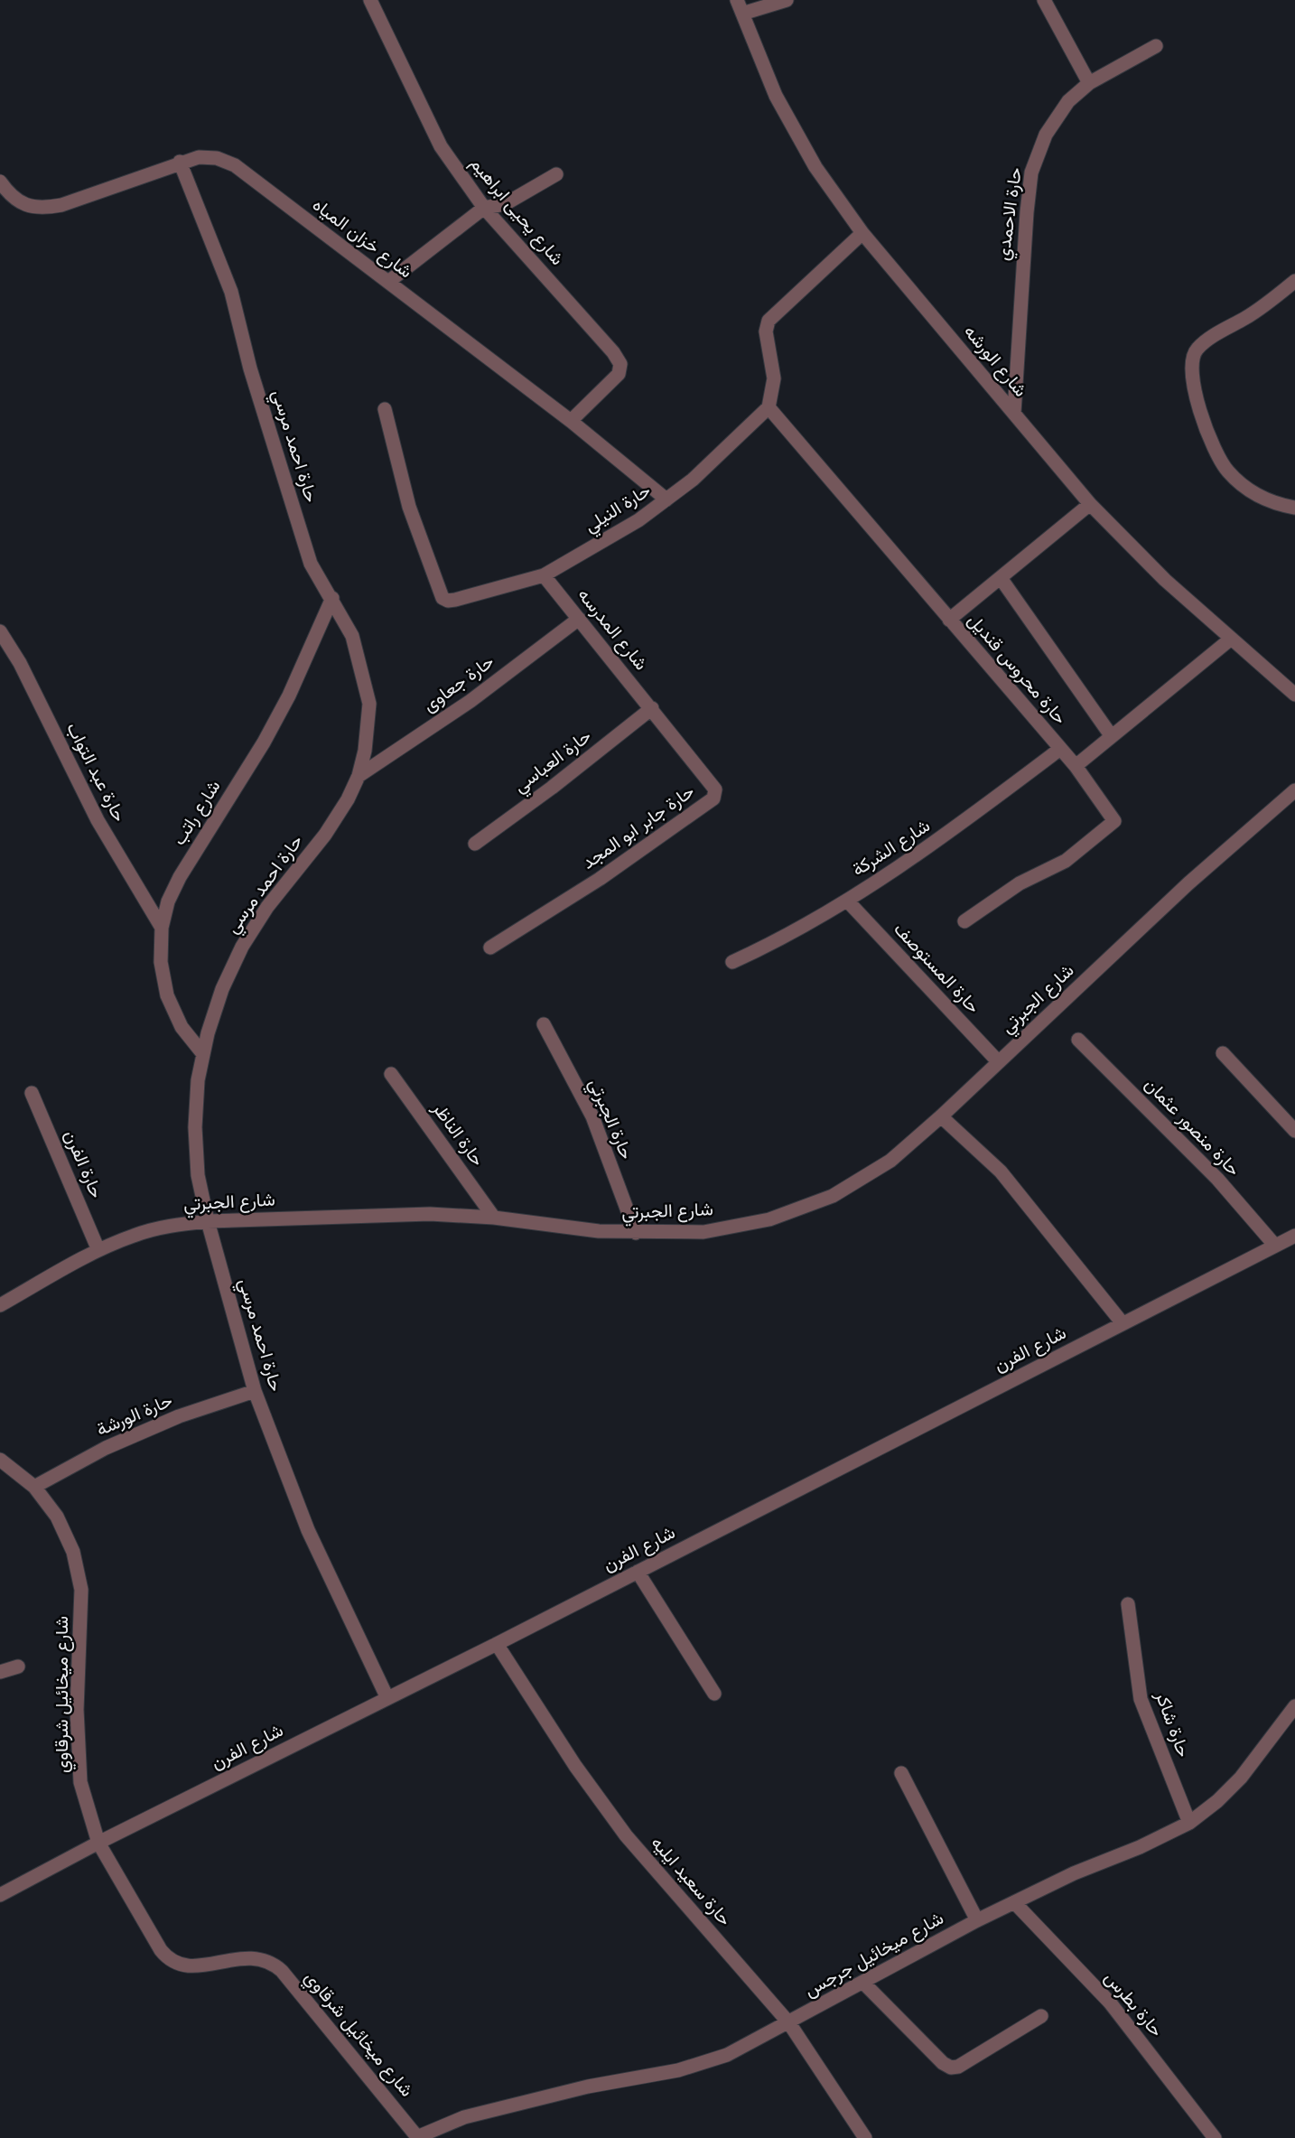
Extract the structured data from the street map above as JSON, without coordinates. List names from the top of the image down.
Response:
{
  "streets": {
    "street": [
      "شارع يحيى ابراهيم",
      "حارة الاحمدي",
      "شارع خزان المياه",
      "شارع الورشه",
      "حارة احمد مرسي",
      "حارة النيلي",
      "شارع المدرسه",
      "حارة محروس قنديل",
      "حارة جعاوى",
      "حارة العباسي",
      "حارة عبد التواب",
      "شارع راتب",
      "حارة جابر ابو المجد",
      "شارع الشركة",
      "حارة المستوصف",
      "شارع الجبرتي",
      "حارة الجبرتي",
      "حارة منصور عثمان",
      "حارة الناظر",
      "حارة الفرن",
      "شارع الفرن",
      "حارة الورشة",
      "شارع ميخائيل شرقاوي",
      "حارة شاكر",
      "حارة سعيد ايليه",
      "شارع ميخائيل جرجس",
      "حارة بطرس"
    ]
  },
  "crossings": [
    ["شارع يحيى ابراهيم", "شارع خزان المياه"],
    ["حارة الاحمدي", "شارع الورشه"],
    ["شارع خزان المياه", "حارة احمد مرسي"],
    ["شارع خزان المياه", "حارة النيلي"],
    ["حارة احمد مرسي", "حارة جعاوى"],
    ["حارة احمد مرسي", "شارع راتب"],
    ["حارة احمد مرسي", "شارع الجبرتي"],
    ["حارة احمد مرسي", "شارع الفرن"],
    ["حارة احمد مرسي", "حارة الورشة"],
    ["حارة النيلي", "شارع المدرسه"],
    ["حارة النيلي", "حارة محروس قنديل"],
    ["شارع المدرسه", "حارة جعاوى"],
    ["شارع المدرسه", "حارة العباسي"],
    ["شارع المدرسه", "حارة جابر ابو المجد"],
    ["حارة محروس قنديل", "شارع الشركة"],
    ["حارة العباسي", "حارة جابر ابو المجد"],
    ["حارة عبد التواب", "شارع راتب"],
    ["شارع الشركة", "حارة المستوصف"],
    ["حارة المستوصف", "شارع الجبرتي"],
    ["شارع الجبرتي", "حارة الجبرتي"],
    ["شارع الجبرتي", "حارة الناظر"],
    ["شارع الجبرتي", "حارة الفرن"],
    ["حارة منصور عثمان", "شارع الفرن"],
    ["شارع الفرن", "شارع ميخائيل شرقاوي"],
    ["شارع الفرن", "حارة سعيد ايليه"],
    ["حارة الورشة", "شارع ميخائيل شرقاوي"],
    ["شارع ميخائيل شرقاوي", "شارع ميخائيل جرجس"],
    ["حارة شاكر", "شارع ميخائيل جرجس"],
    ["حارة سعيد ايليه", "شارع ميخائيل جرجس"],
    ["شارع ميخائيل جرجس", "حارة بطرس"]
  ]
}
